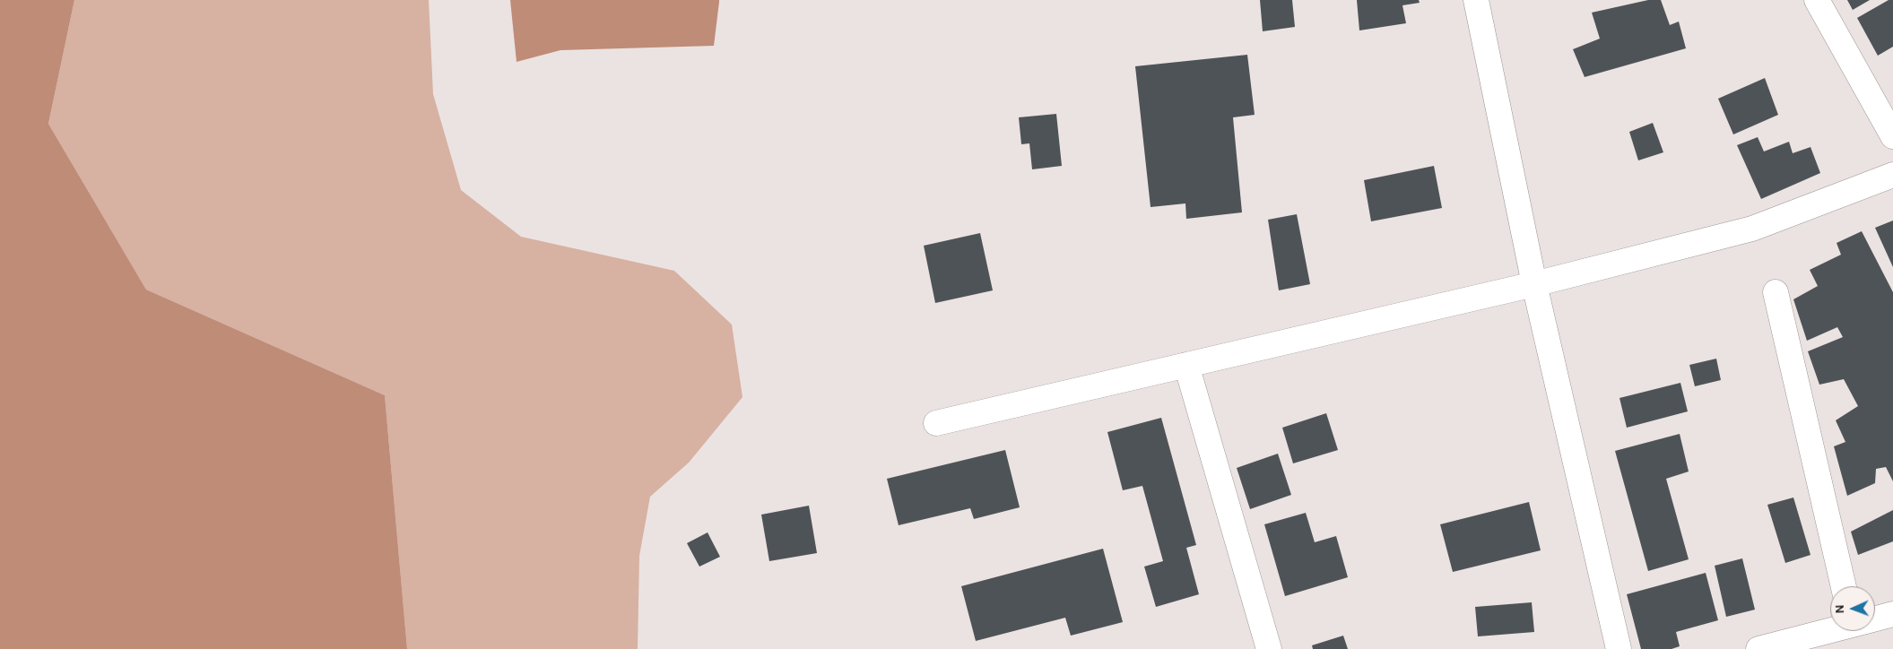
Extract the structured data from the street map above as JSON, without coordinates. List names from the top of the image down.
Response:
{
  "north": "left"
}
